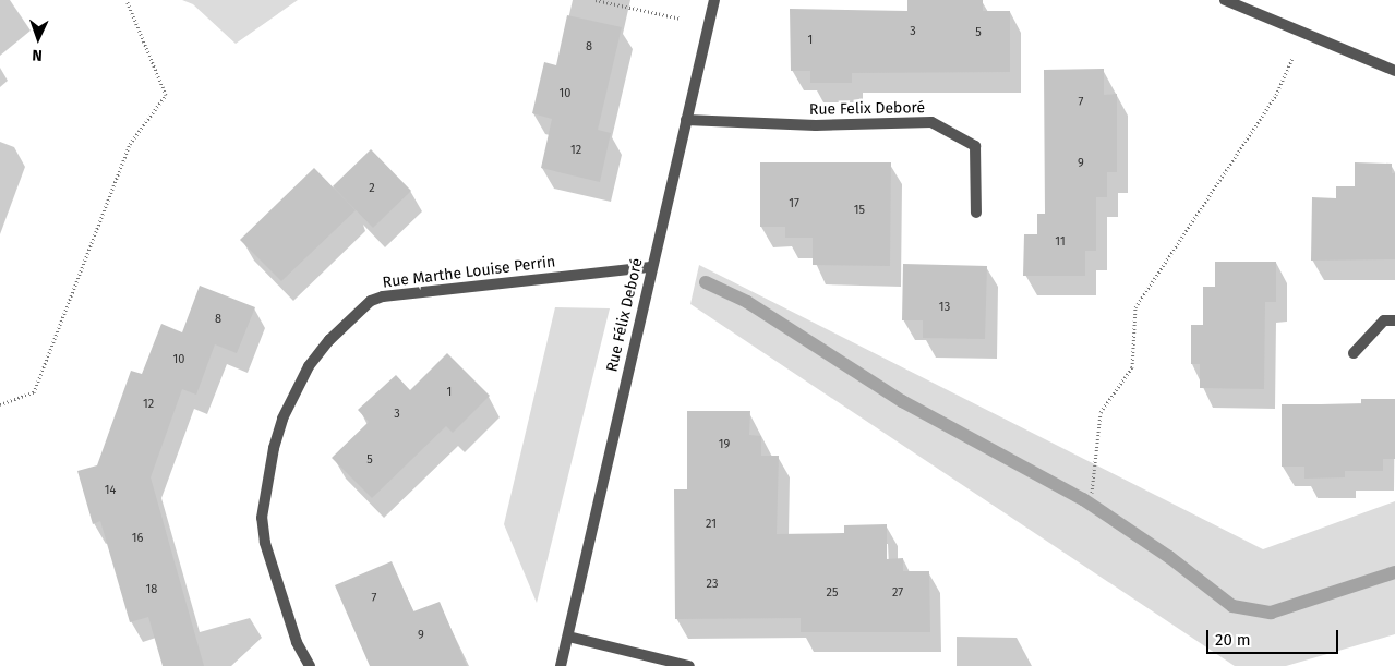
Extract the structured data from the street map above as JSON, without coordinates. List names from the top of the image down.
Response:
{
  "streets": {
    "street": ["Rue Felix Deboré", "Rue Marthe Louise Perrin", "Rue Félix Deboré"]
  },
  "crossings": [
    ["Rue Felix Deboré", "Rue Félix Deboré"],
    ["Rue Marthe Louise Perrin", "Rue Félix Deboré"]
  ],
  "house_numbers": [
    "3",
    "5",
    "1",
    "8",
    "10",
    "7",
    "12",
    "9",
    "2",
    "17",
    "15",
    "11",
    "13",
    "8",
    "10",
    "1",
    "12",
    "3",
    "19",
    "5",
    "14",
    "21",
    "16",
    "23",
    "18",
    "25",
    "27",
    "7",
    "9"
  ],
  "scale_bar": "20 m",
  "north": "bottom"
}
